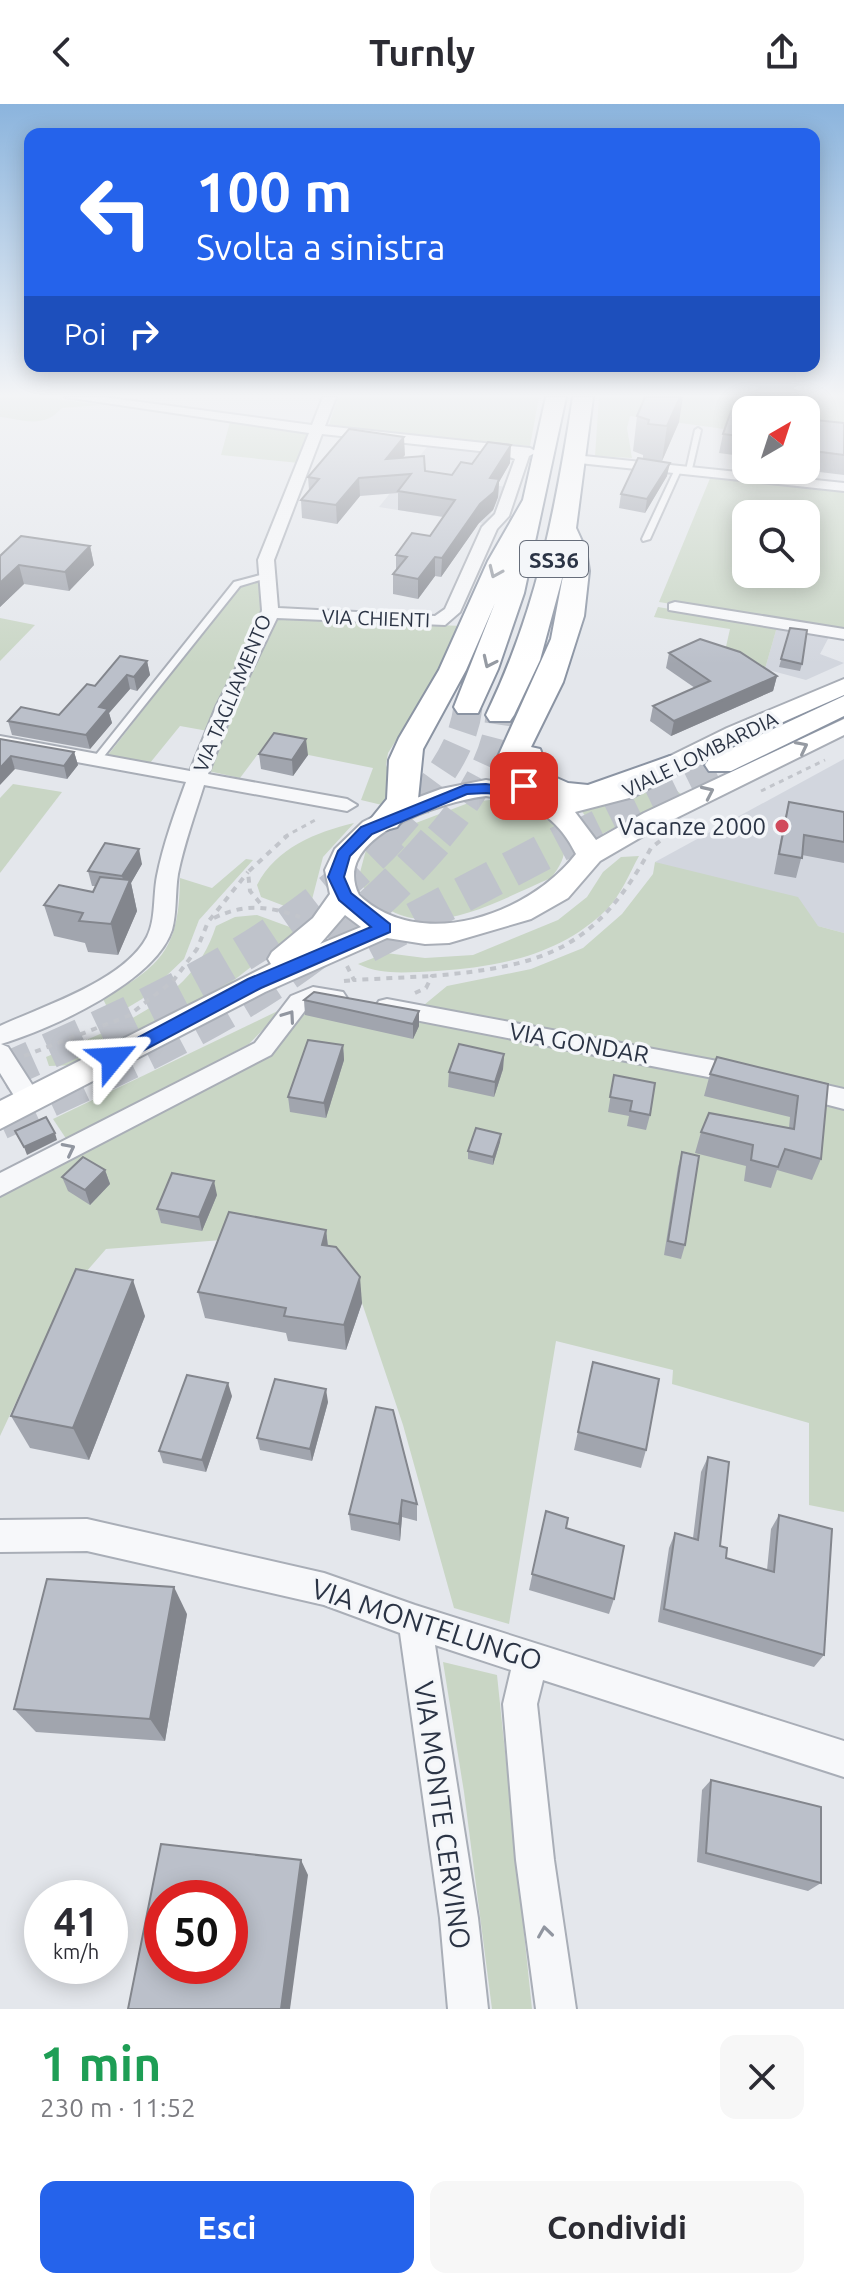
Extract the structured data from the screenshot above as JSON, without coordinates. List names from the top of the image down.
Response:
{
  "streets": {
    "highway": ["SS36"],
    "main road": ["VIALE LOMBARDIA"],
    "street": [
      "VIA CHIENTI",
      "VIA TAGLIAMENTO",
      "VIA GONDAR",
      "VIA MONTELUNGO",
      "VIA MONTE CERVINO"
    ]
  },
  "crossings": [
    ["SS36", "VIALE LOMBARDIA"],
    ["VIA CHIENTI", "VIA TAGLIAMENTO"],
    ["VIA MONTELUNGO", "VIA MONTE CERVINO"]
  ],
  "one_way": ["VIA GONDAR"],
  "places": ["Vacanze 2000"],
  "north": "top right",
  "page": {
    "header": "Turnly",
    "turn": ["100 m", "Svolta a sinistra"],
    "then": "Poi",
    "speed": "41 km/h",
    "limit": "50",
    "heading": ["1 min", "230 m · 11:52"],
    "buttons": ["Esci", "Condividi"]
  }
}
